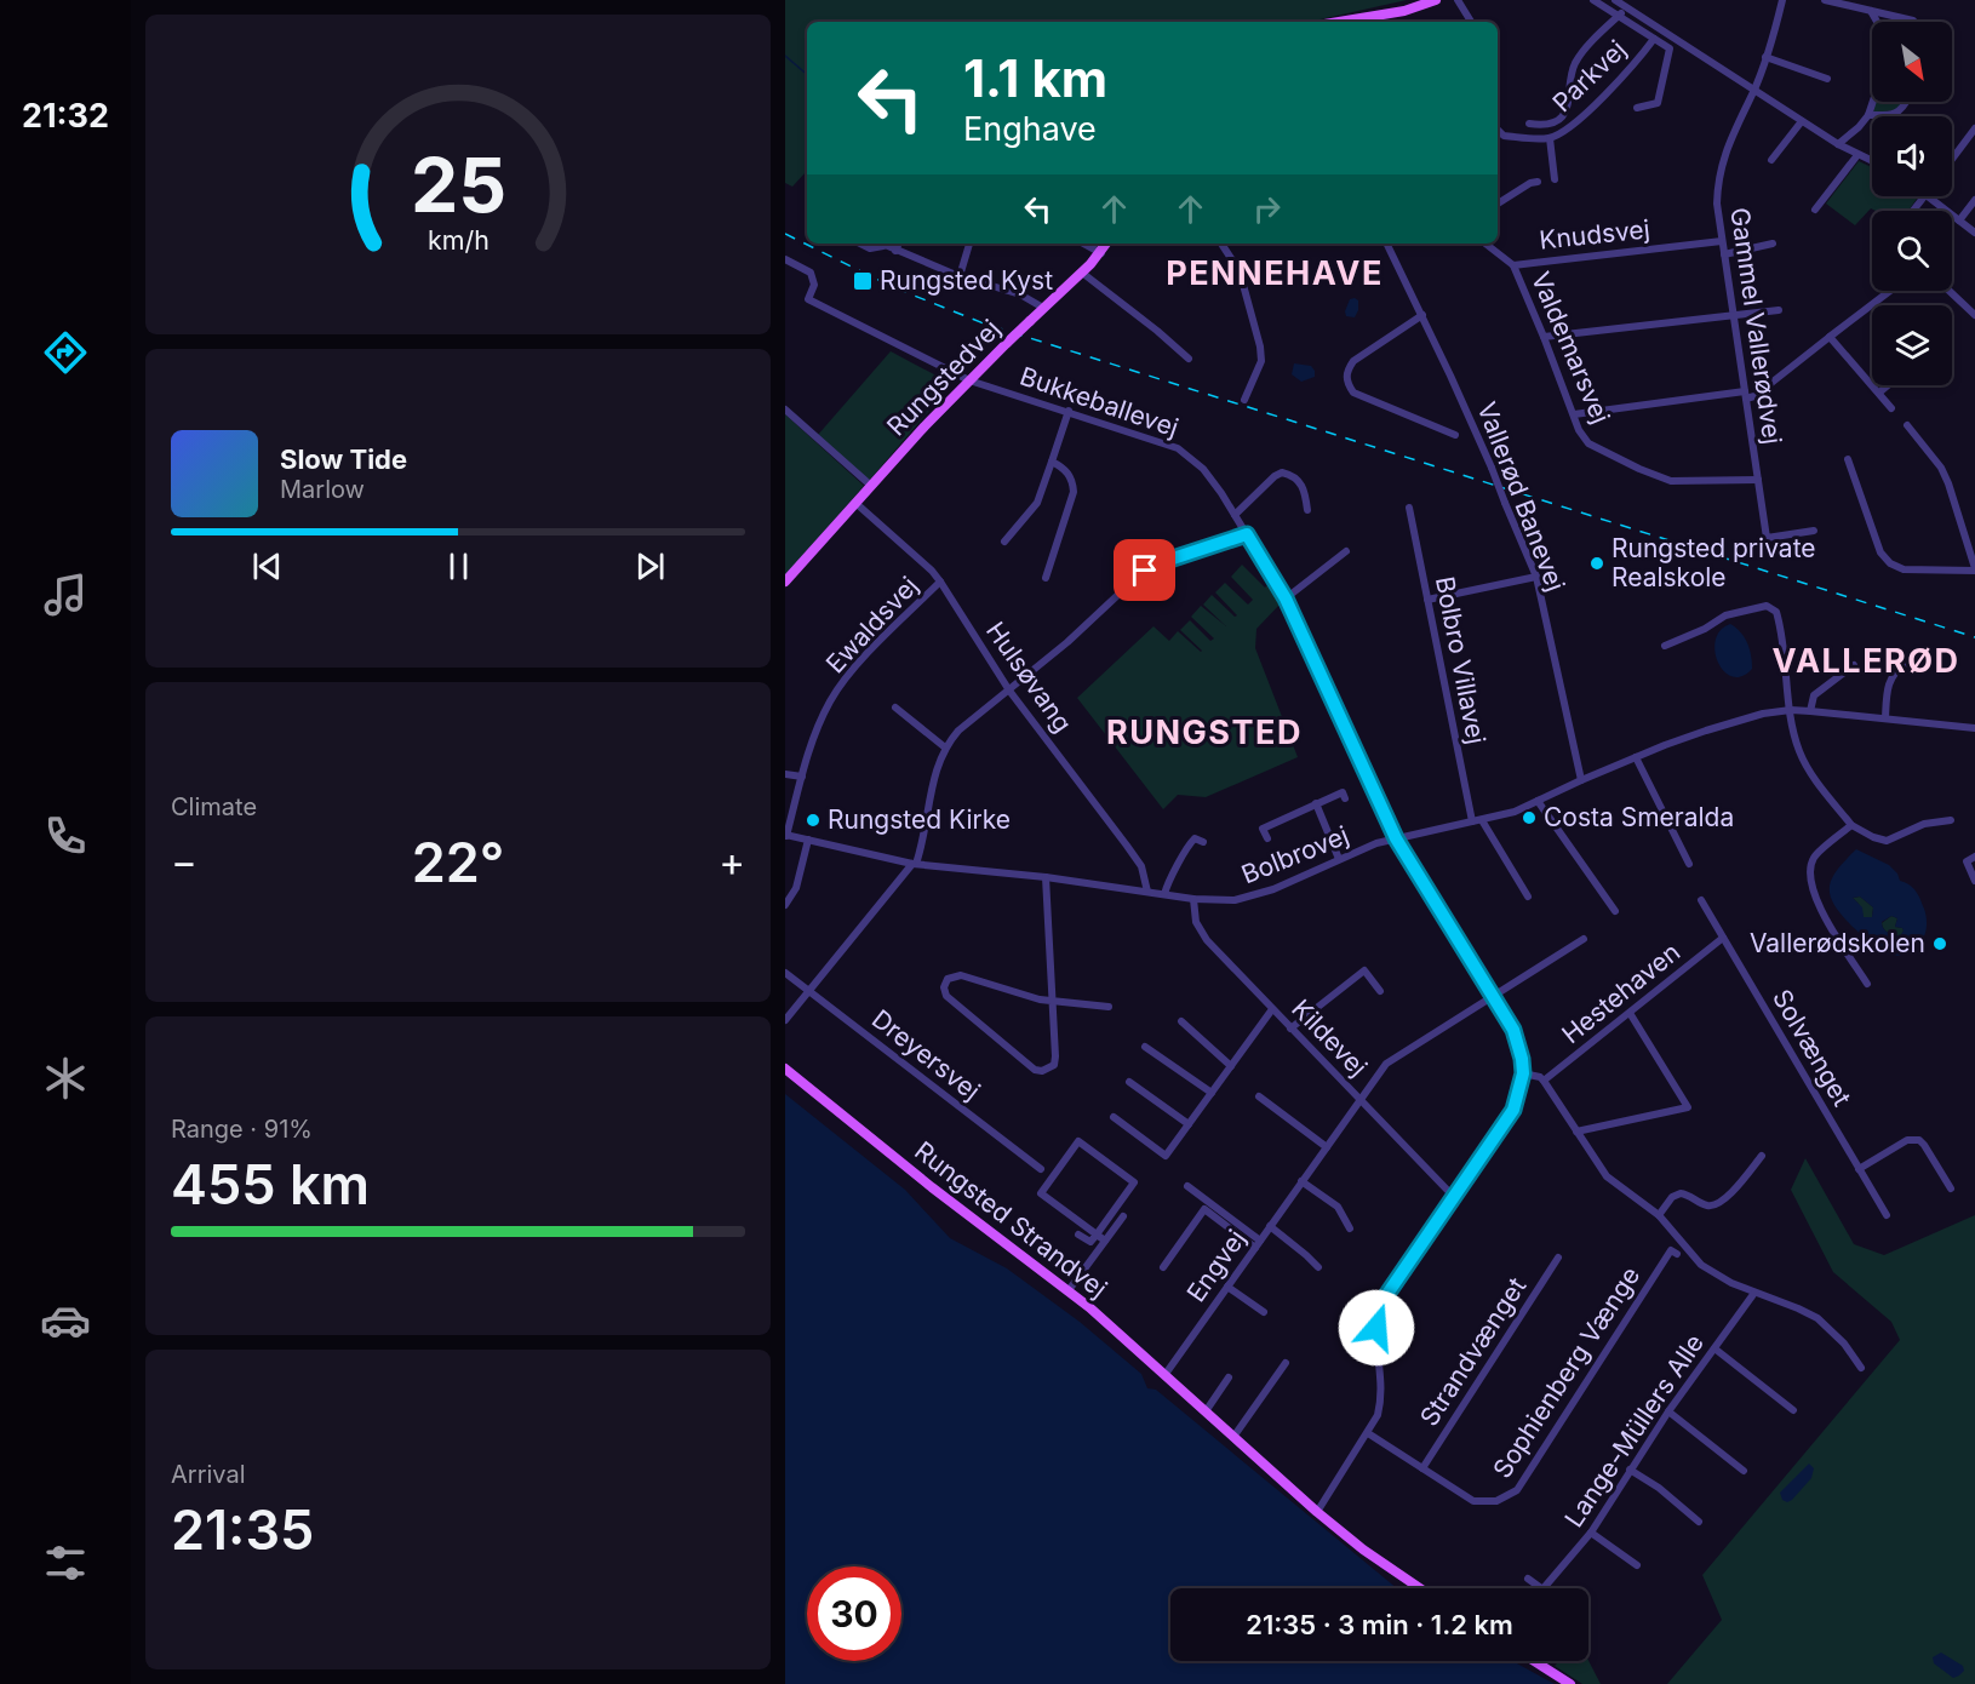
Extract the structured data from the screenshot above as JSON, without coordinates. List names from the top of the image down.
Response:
{
  "streets": {
    "main road": ["Rungstedvej", "Rungsted Strandvej"],
    "street": [
      "Parkvej",
      "Knudsvej",
      "Gammel Vallerødvej",
      "Valdemarsvej",
      "Bukkeballevej",
      "Vallerød Banevej",
      "Ewaldsvej",
      "Bolbro Villavej",
      "Hulsøvang",
      "Bolbrovej",
      "Hestehaven",
      "Kildevej",
      "Solvænget",
      "Dreyersvej",
      "Engvej",
      "Strandvænget",
      "Sophienberg Vænge",
      "Lange-Müllers Alle"
    ]
  },
  "crossings": [
    ["Knudsvej", "Gammel Vallerødvej"],
    ["Knudsvej", "Valdemarsvej"],
    ["Gammel Vallerødvej", "Valdemarsvej"],
    ["Rungstedvej", "Bukkeballevej"],
    ["Rungstedvej", "Hulsøvang"],
    ["Bukkeballevej", "Bolbrovej"],
    ["Bukkeballevej", "Kildevej"],
    ["Bukkeballevej", "Rungsted Strandvej"],
    ["Bukkeballevej", "Engvej"],
    ["Bukkeballevej", "Sophienberg Vænge"],
    ["Vallerød Banevej", "Bolbrovej"],
    ["Ewaldsvej", "Hulsøvang"],
    ["Ewaldsvej", "Bolbrovej"],
    ["Bolbro Villavej", "Bolbrovej"],
    ["Hulsøvang", "Bolbrovej"],
    ["Bolbrovej", "Kildevej"],
    ["Hestehaven", "Solvænget"],
    ["Kildevej", "Engvej"],
    ["Rungsted Strandvej", "Engvej"],
    ["Strandvænget", "Sophienberg Vænge"]
  ],
  "districts": ["PENNEHAVE", "VALLERØD", "RUNGSTED"],
  "places": {
    "transit": ["Rungsted Kyst"],
    "other": [
      "Rungsted private Realskole",
      "Costa Smeralda",
      "Rungsted Kirke",
      "Vallerødskolen"
    ]
  },
  "north": "bottom right",
  "page": {
    "tabs": "21:32",
    "turn": ["1.1 km", "Enghave"],
    "song": ["Slow Tide", "Marlow"],
    "tile": [
      "Climate",
      ["Range · 91%", "455 km"],
      ["Arrival", "21:35"]
    ],
    "heat": ["−", "22°", "+"],
    "limit": "30",
    "trip": "21:35 · 3 min · 1.2 km",
    "gauge": ["25", "km/h"]
  }
}
